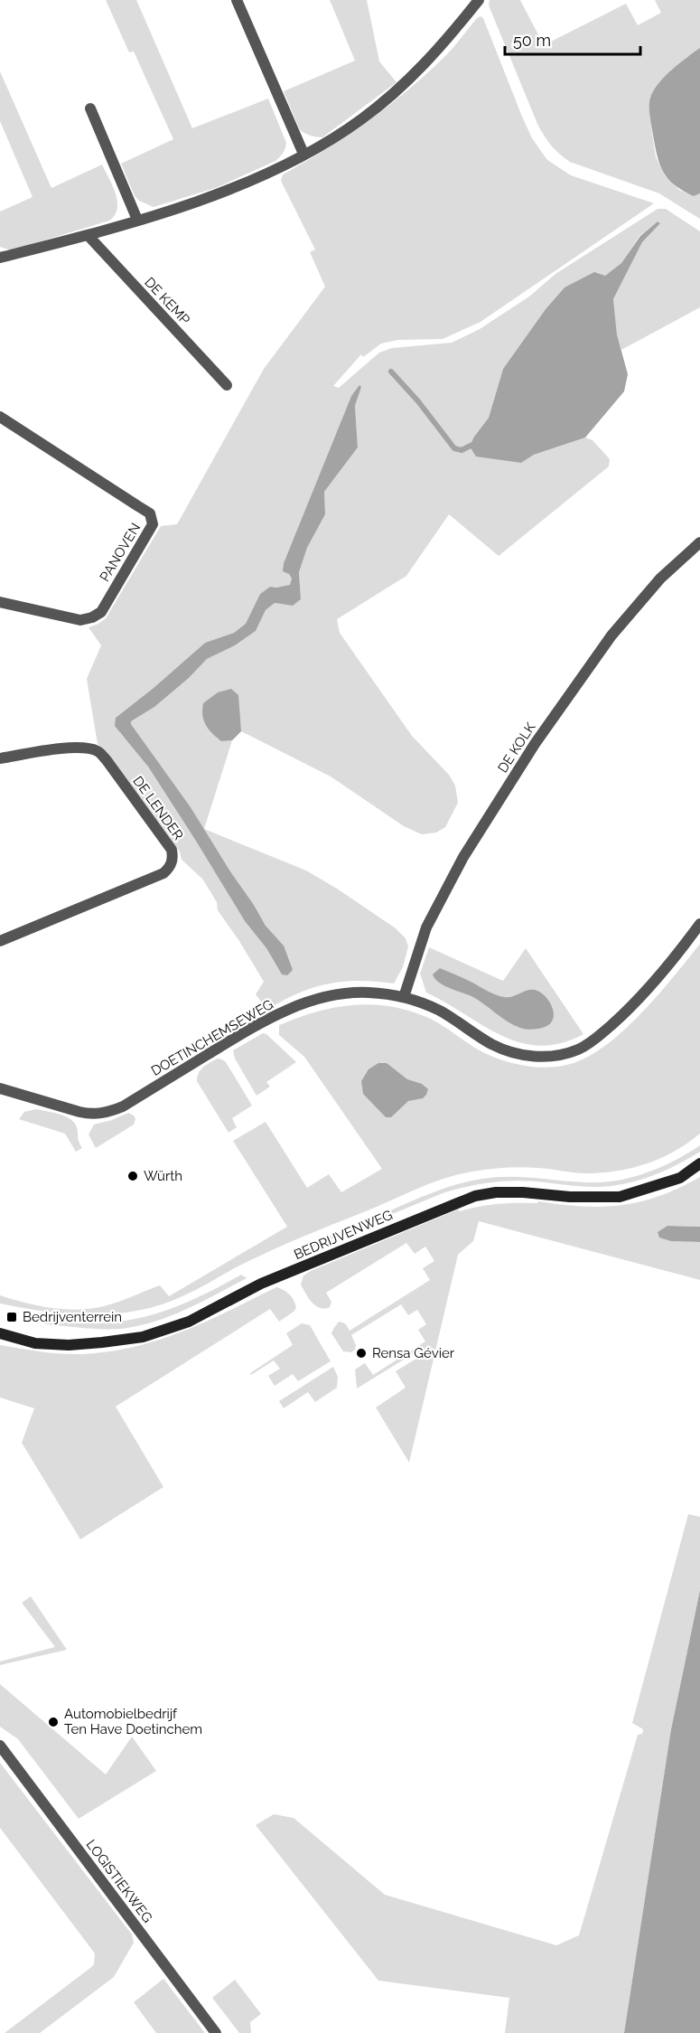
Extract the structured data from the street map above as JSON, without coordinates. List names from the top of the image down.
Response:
{
  "streets": {
    "main road": ["BEDRIJVENWEG"],
    "street": [
      "DE KEMP",
      "PANOVEN",
      "DE KOLK",
      "DE LENDER",
      "DOETINCHEMSEWEG",
      "LOGISTIEKWEG"
    ]
  },
  "crossings": [
    ["DE KOLK", "DOETINCHEMSEWEG"]
  ],
  "places": {
    "other": ["Würth", "Rensa Gévier", "Automobielbedrijf Ten Have Doetinchem"],
    "transit": ["Bedrijventerrein"]
  },
  "scale_bar": "50 m"
}
